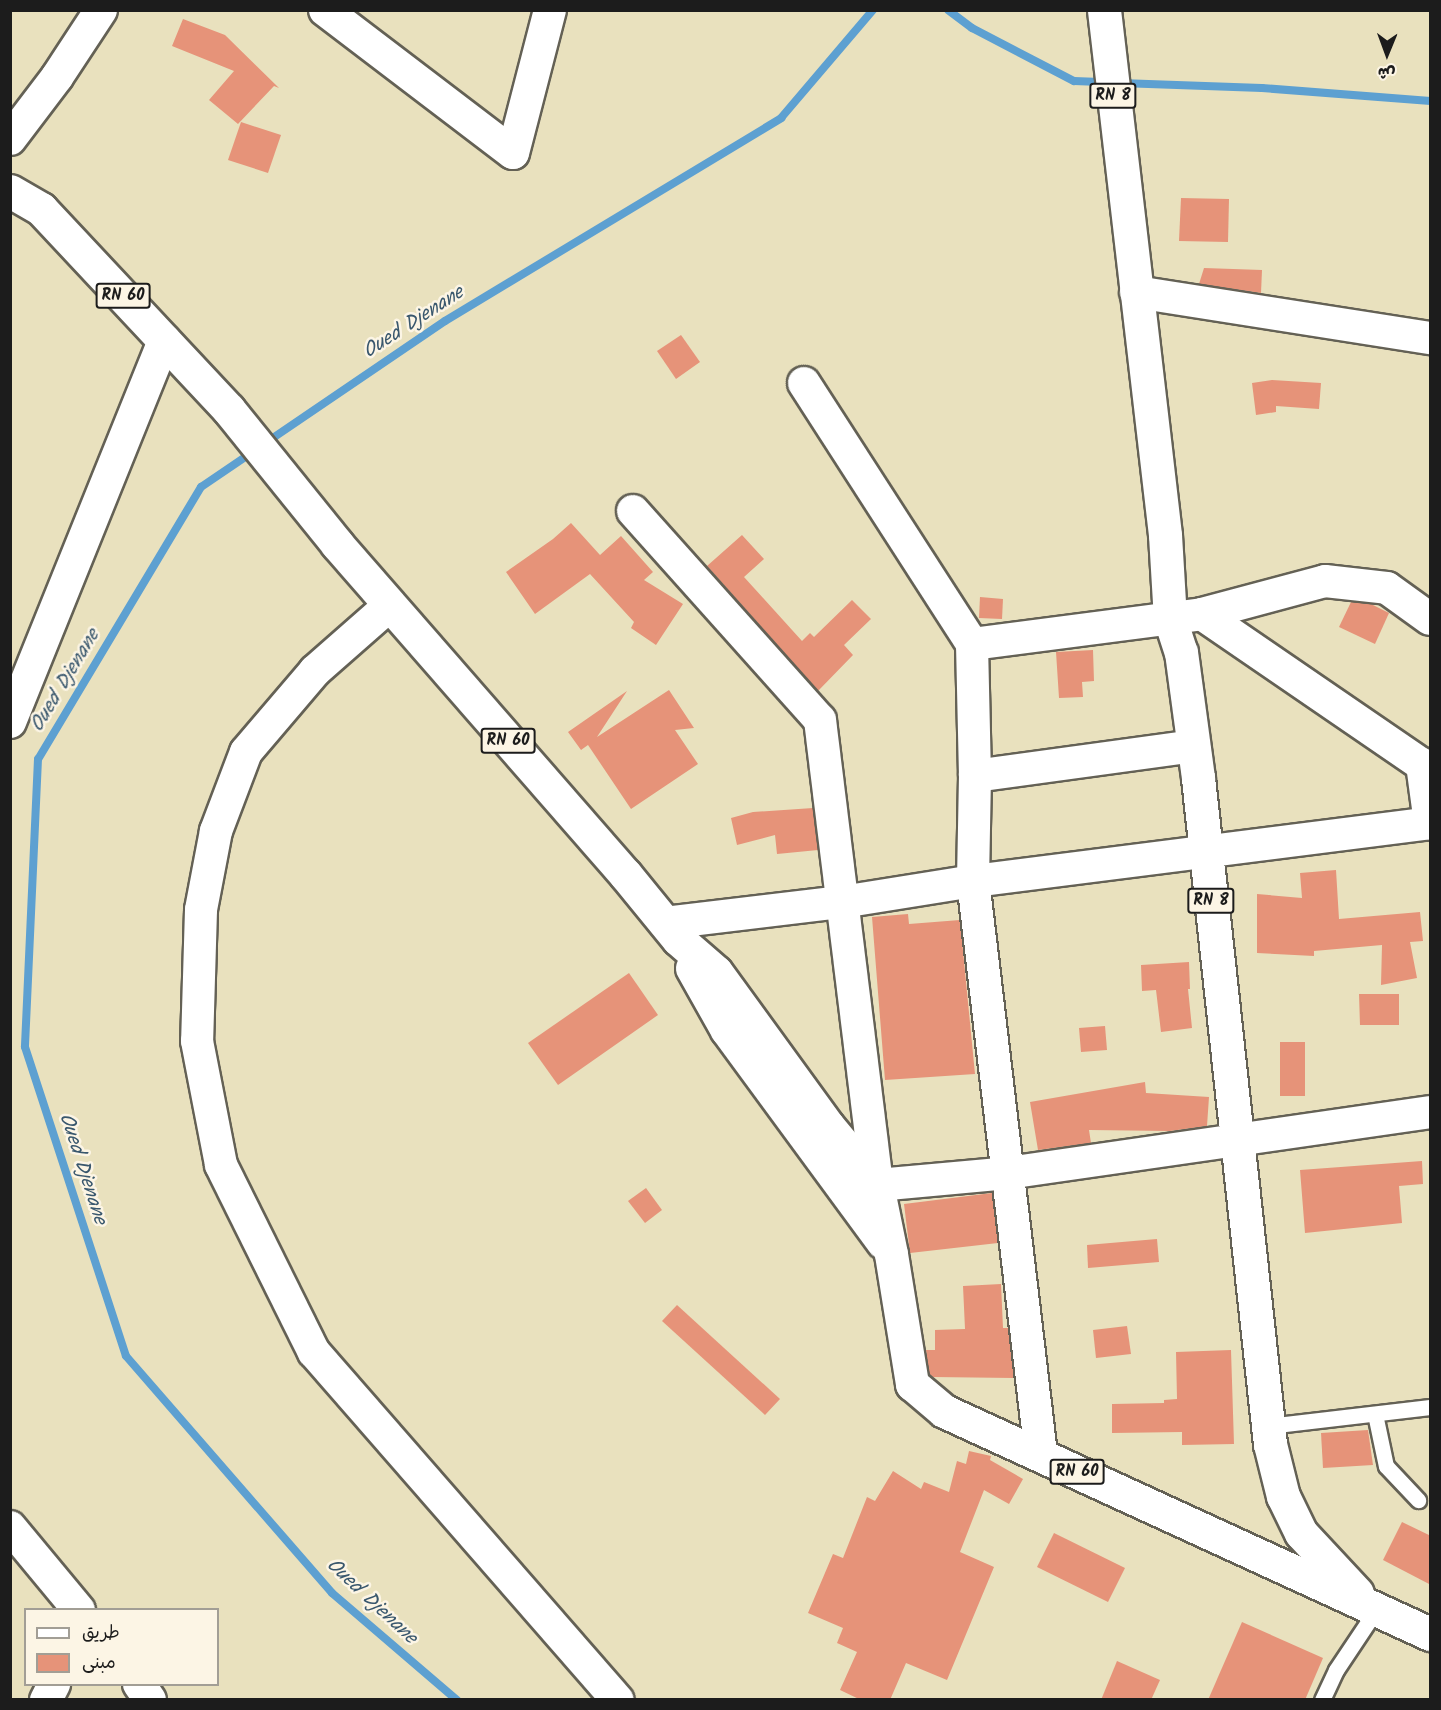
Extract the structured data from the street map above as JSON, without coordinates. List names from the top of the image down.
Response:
{
  "streets": {
    "main road": ["RN 8", "RN 60"]
  },
  "crossings": [
    ["RN 8", "RN 60"]
  ],
  "water": ["Oued Djenane"],
  "legend": ["طريق", "مبنى"],
  "north": "bottom"
}
